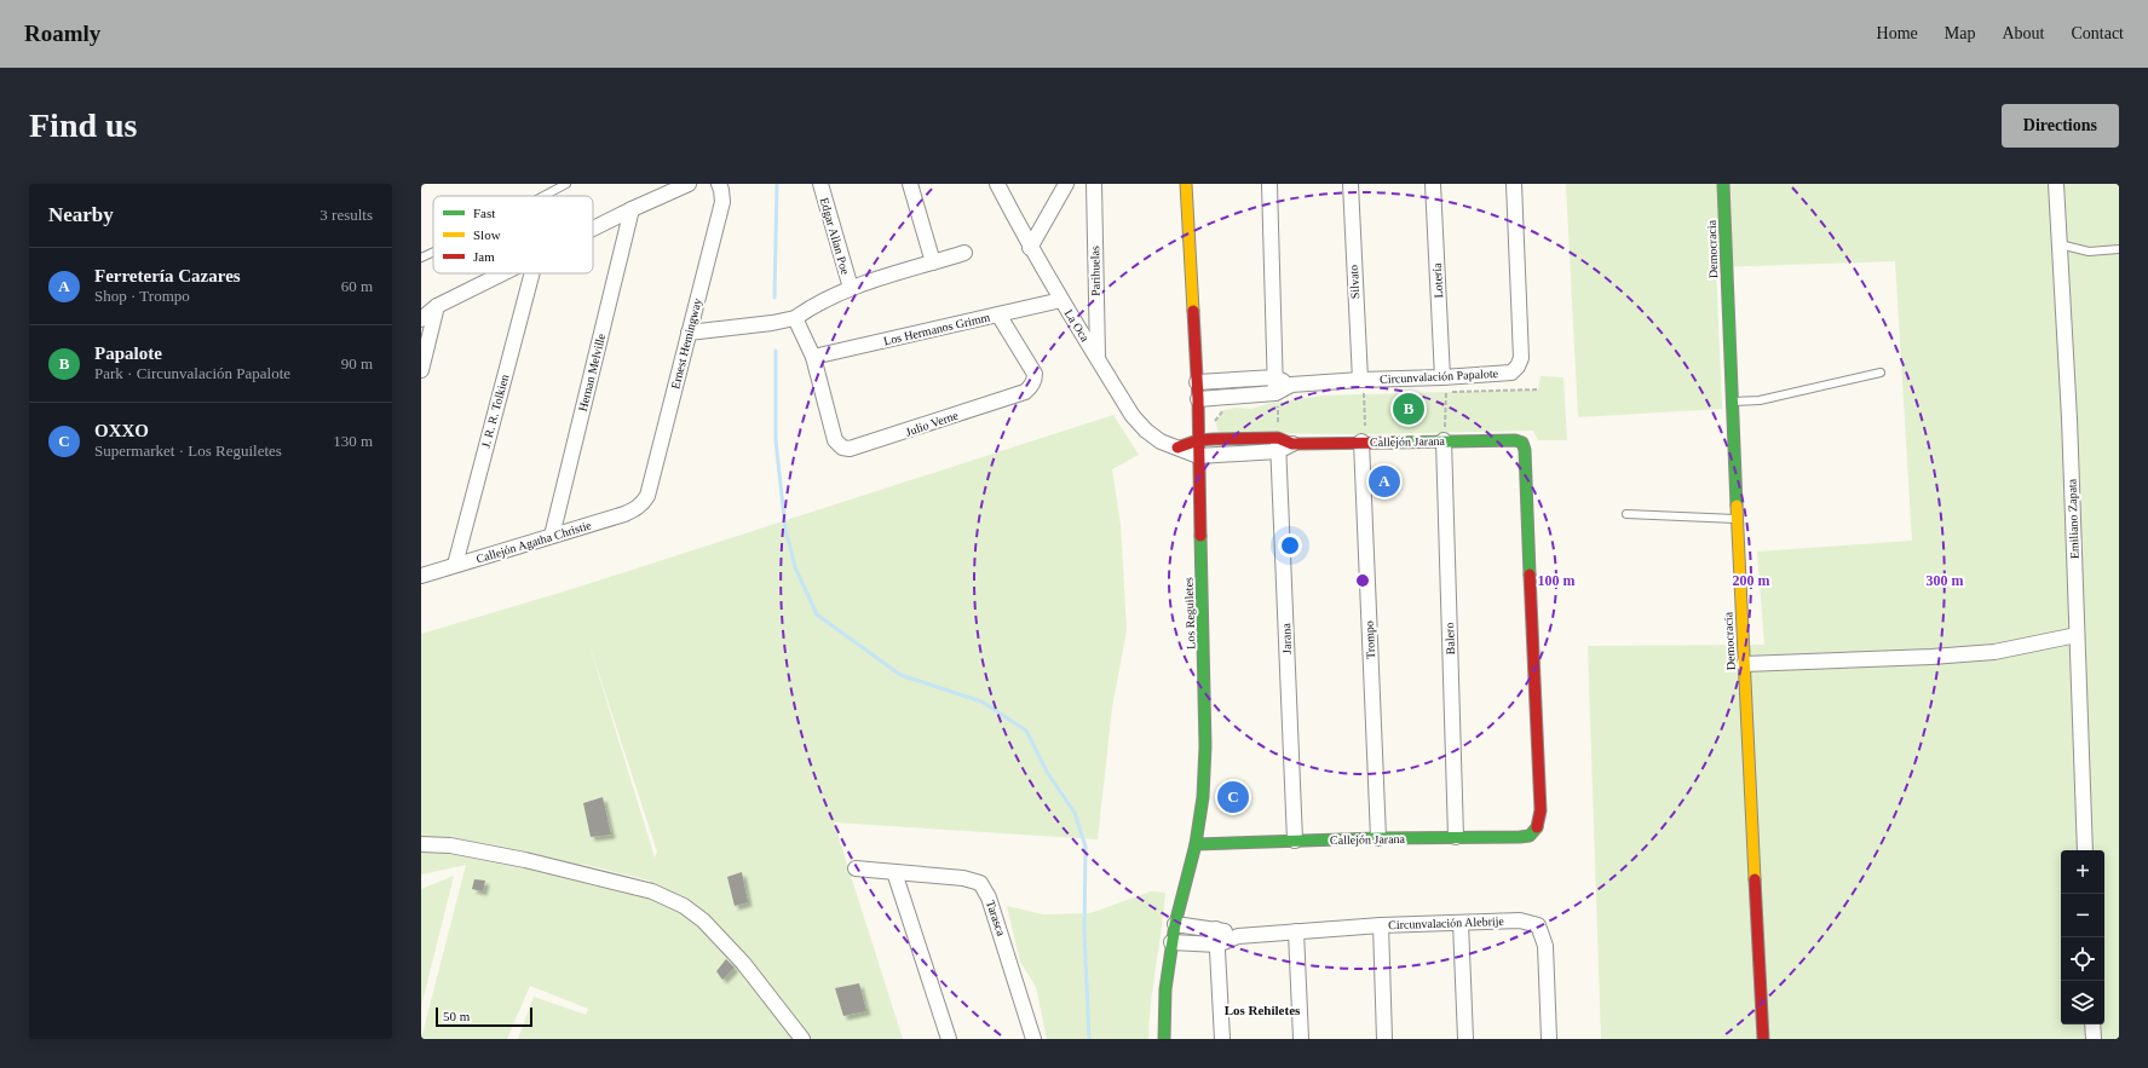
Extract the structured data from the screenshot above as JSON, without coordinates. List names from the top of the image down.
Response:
{
  "streets": {
    "street": [
      "Edgar Allan Poe",
      "Democracia",
      "Parihuelas",
      "Lotería",
      "Silvato",
      "La Oca",
      "Los Hermanos Grimm",
      "Ernest Hemingway",
      "Hernan Melville",
      "Circunvalación Papalote",
      "J. R. R. Tolkien",
      "Julio Verne",
      "Callejón Jarana",
      "Emiliano Zapata",
      "Callejón Agatha Christie",
      "Los Reguiletes",
      "Jarana",
      "Balero",
      "Trompo",
      "Tarasca",
      "Circunvalación Alebrije"
    ]
  },
  "crossings": [
    ["Parihuelas", "La Oca"],
    ["Lotería", "Circunvalación Papalote"],
    ["Silvato", "Circunvalación Papalote"],
    ["La Oca", "Los Hermanos Grimm"],
    ["La Oca", "Callejón Jarana"],
    ["La Oca", "Los Reguiletes"],
    ["Los Hermanos Grimm", "Julio Verne"],
    ["Ernest Hemingway", "Callejón Agatha Christie"],
    ["Hernan Melville", "Callejón Agatha Christie"],
    ["J. R. R. Tolkien", "Callejón Agatha Christie"],
    ["Callejón Jarana", "Los Reguiletes"],
    ["Callejón Jarana", "Jarana"],
    ["Callejón Jarana", "Balero"],
    ["Callejón Jarana", "Trompo"],
    ["Los Reguiletes", "Circunvalación Alebrije"]
  ],
  "districts": ["Los Rehiletes"],
  "legend": ["Fast", "Slow", "Jam"],
  "scale_bar": "50 m",
  "page": {
    "header": "Roamly",
    "nav": [
      "Home",
      "Map",
      "About",
      "Contact"
    ],
    "buttons": "Directions",
    "title": "Find us",
    "heading": ["Nearby", "3 results"],
    "list": [
      {
        "mark": "A",
        "name": "Ferretería Cazares",
        "note": "Shop · Trompo",
        "value": "60 m"
      },
      {
        "mark": "B",
        "name": "Papalote",
        "note": "Park · Circunvalación Papalote",
        "value": "90 m"
      },
      {
        "mark": "C",
        "name": "OXXO",
        "note": "Supermarket · Los Reguiletes",
        "value": "130 m"
      }
    ],
    "pins": ["B", "A", "C"],
    "map_buttons": ["+", "−"],
    "scale": "50 m"
  },
  "rings": ["100 m", "200 m", "300 m"]
}
